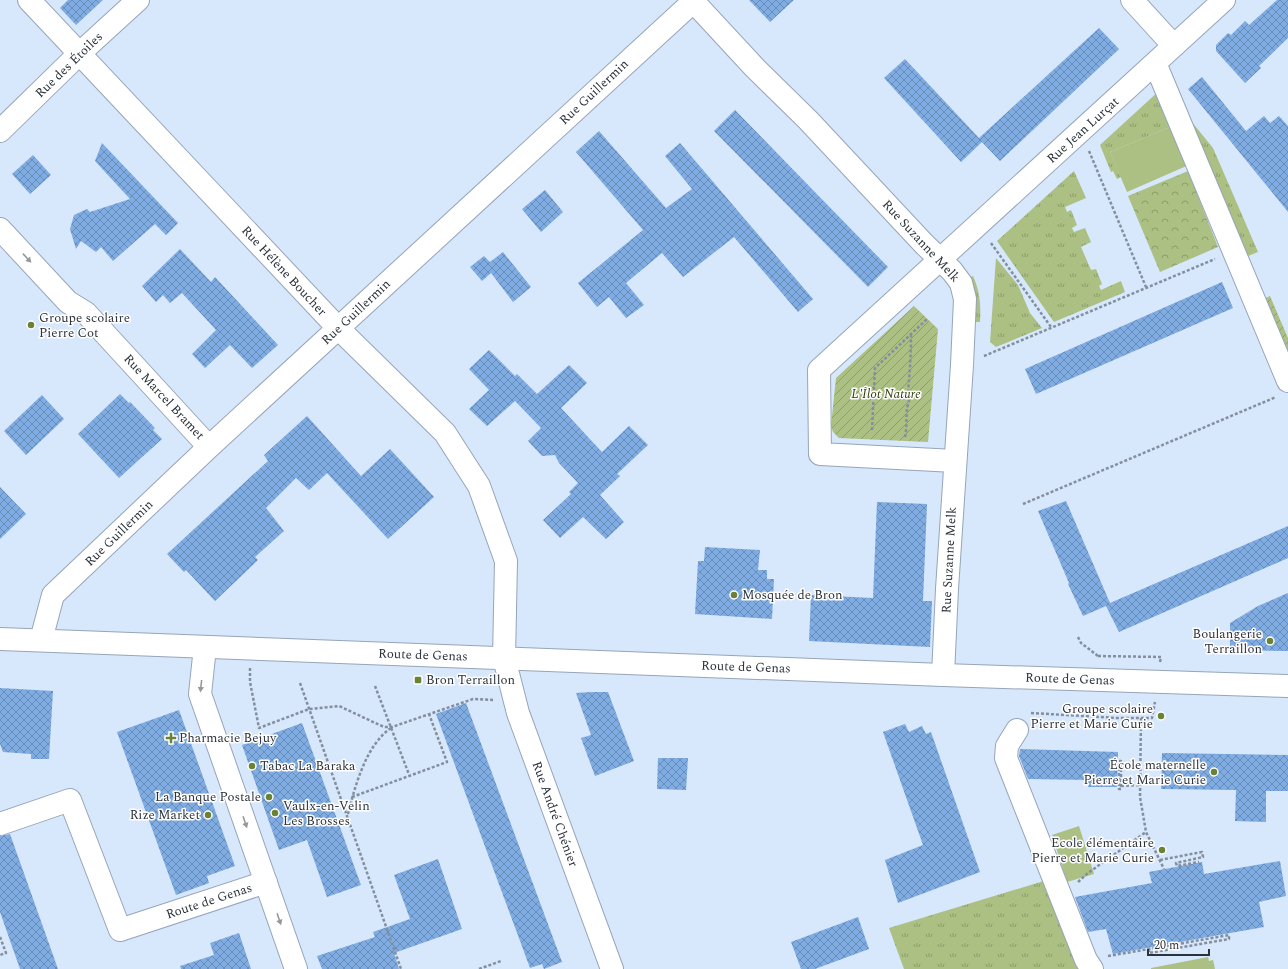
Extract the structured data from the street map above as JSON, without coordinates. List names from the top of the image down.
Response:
{
  "streets": {
    "street": [
      "Rue des Étoiles",
      "Rue Guillermin",
      "Rue Jean Lurçat",
      "Rue Suzanne Melk",
      "Rue Hélène Boucher",
      "Rue Marcel Bramet",
      "Route de Genas",
      "Rue André Chénier"
    ]
  },
  "crossings": [
    ["Rue des Étoiles", "Rue Hélène Boucher"],
    ["Rue Guillermin", "Rue Suzanne Melk"],
    ["Rue Guillermin", "Rue Hélène Boucher"],
    ["Rue Guillermin", "Rue Marcel Bramet"],
    ["Rue Guillermin", "Route de Genas"],
    ["Rue Jean Lurçat", "Rue Suzanne Melk"],
    ["Rue Suzanne Melk", "Route de Genas"],
    ["Rue Hélène Boucher", "Route de Genas"],
    ["Rue Hélène Boucher", "Rue André Chénier"],
    ["Route de Genas", "Rue André Chénier"]
  ],
  "one_way": ["Rue Marcel Bramet"],
  "parks": ["L'Îlot Nature"],
  "places": {
    "other": [
      "Groupe scolaire Pierre Cot",
      "Mosquée de Bron",
      "Boulangerie Terraillon",
      "Groupe scolaire Pierre et Marie Curie",
      "Tabac La Baraka",
      "École maternelle Pierre et Marie Curie",
      "La Banque Postale",
      "Vaulx-en-Velin Les Brosses",
      "Rize Market",
      "Ecole élémentaire Pierre et Marie Curie"
    ],
    "transit": ["Bron Terraillon"],
    "health": ["Pharmacie Bejuy"]
  },
  "scale_bar": "20 m"
}
